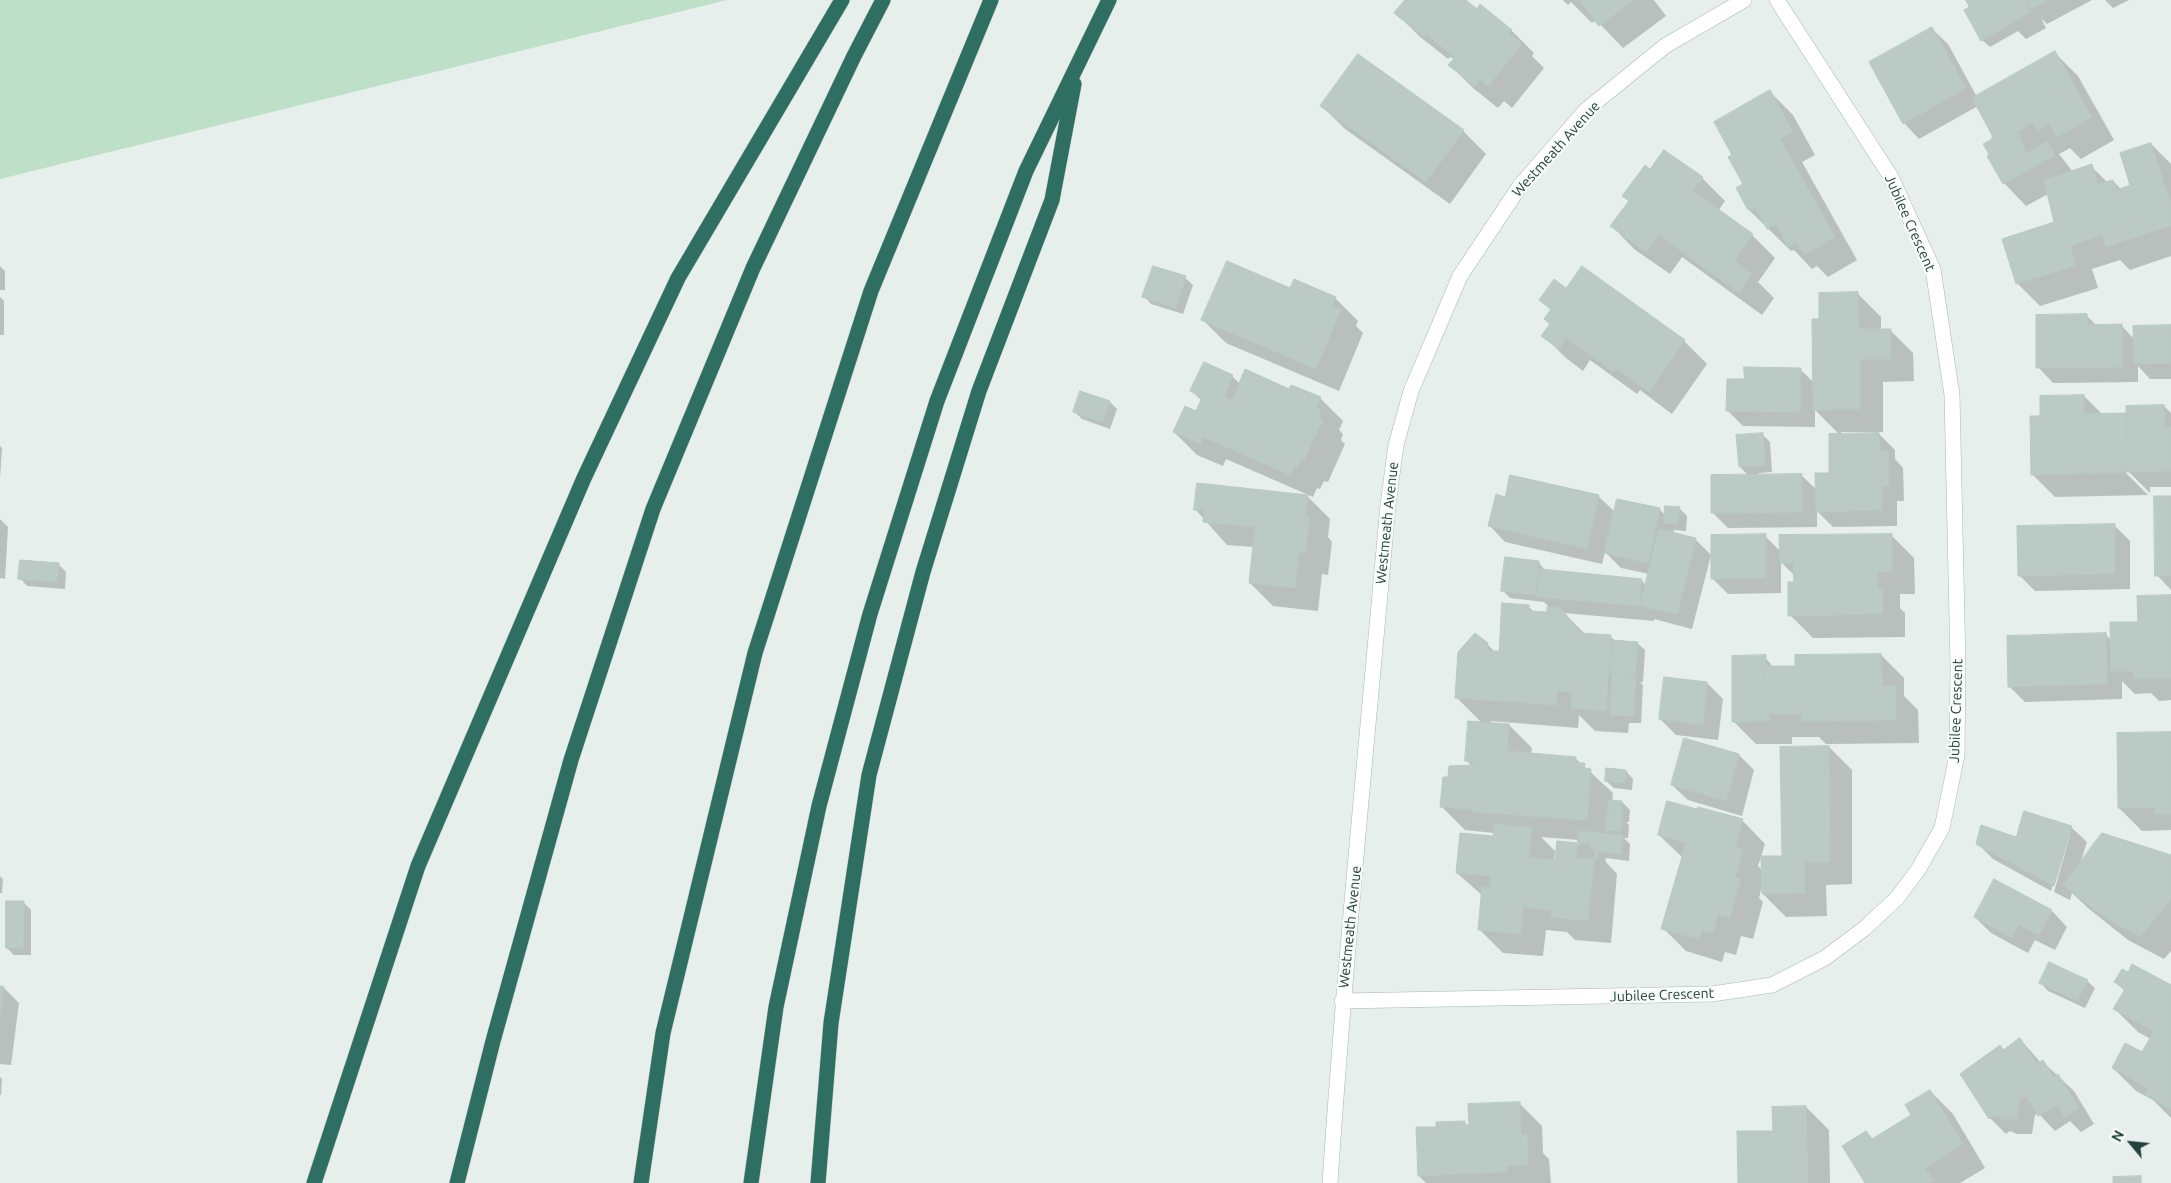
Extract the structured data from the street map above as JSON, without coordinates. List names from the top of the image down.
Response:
{
  "streets": {
    "street": ["Westmeath Avenue", "Jubilee Crescent"]
  },
  "crossings": [
    ["Westmeath Avenue", "Jubilee Crescent"]
  ],
  "north": "top left"
}
